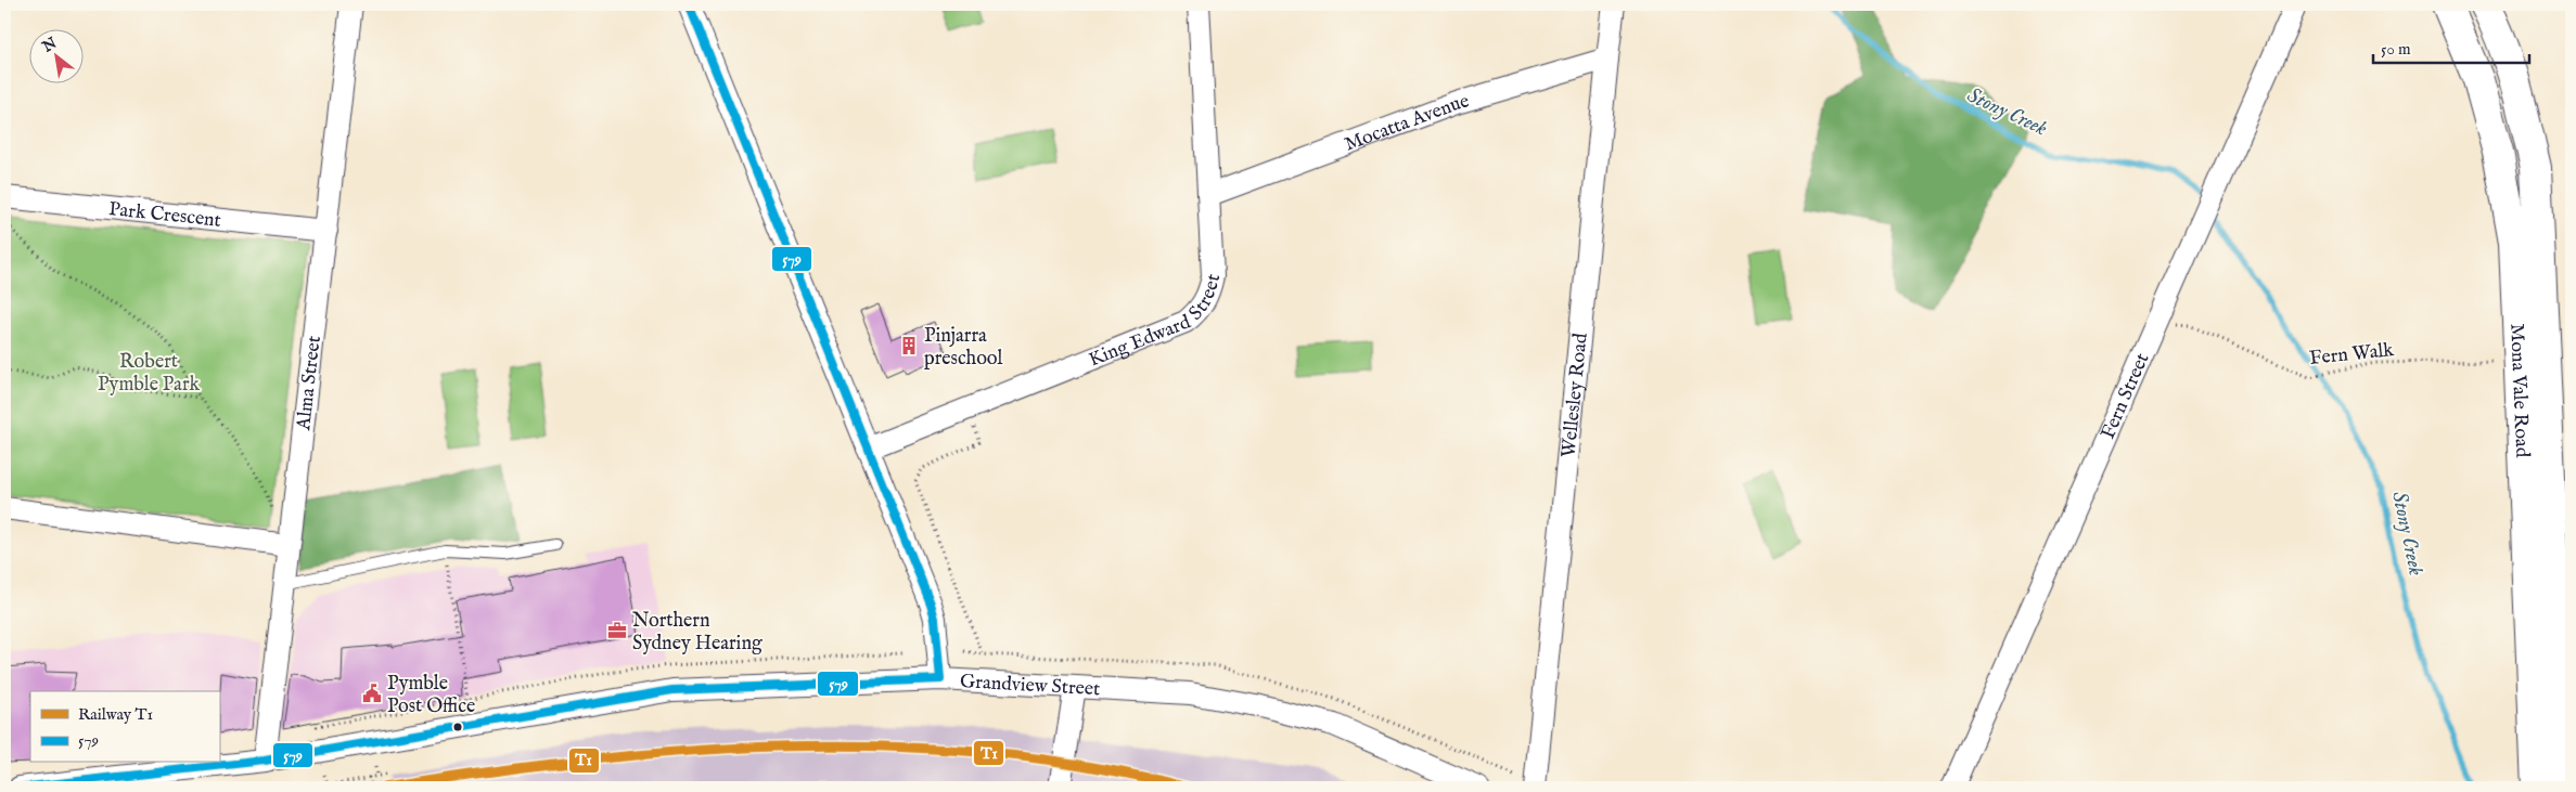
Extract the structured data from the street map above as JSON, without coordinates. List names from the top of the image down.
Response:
{
  "streets": {
    "highway": ["Mona Vale Road"],
    "street": [
      "Mocatta Avenue",
      "Park Crescent",
      "King Edward Street",
      "Alma Street",
      "Wellesley Road",
      "Fern Street",
      "Grandview Street"
    ],
    "path": ["Fern Walk"]
  },
  "crossings": [
    ["Mocatta Avenue", "King Edward Street"],
    ["Mocatta Avenue", "Wellesley Road"],
    ["Park Crescent", "Alma Street"],
    ["Fern Walk", "Fern Street"],
    ["Alma Street", "Grandview Street"]
  ],
  "water": ["Stony Creek"],
  "parks": ["Robert Pymble Park"],
  "places": {
    "building": ["Pinjarra preschool"],
    "office": ["Northern Sydney Hearing"],
    "public building": ["Pymble Post Office"]
  },
  "lines": ["transit line 579", "rail line T1"],
  "legend": ["Railway T1", "579"],
  "scale_bar": "50 m",
  "north": "top left"
}
